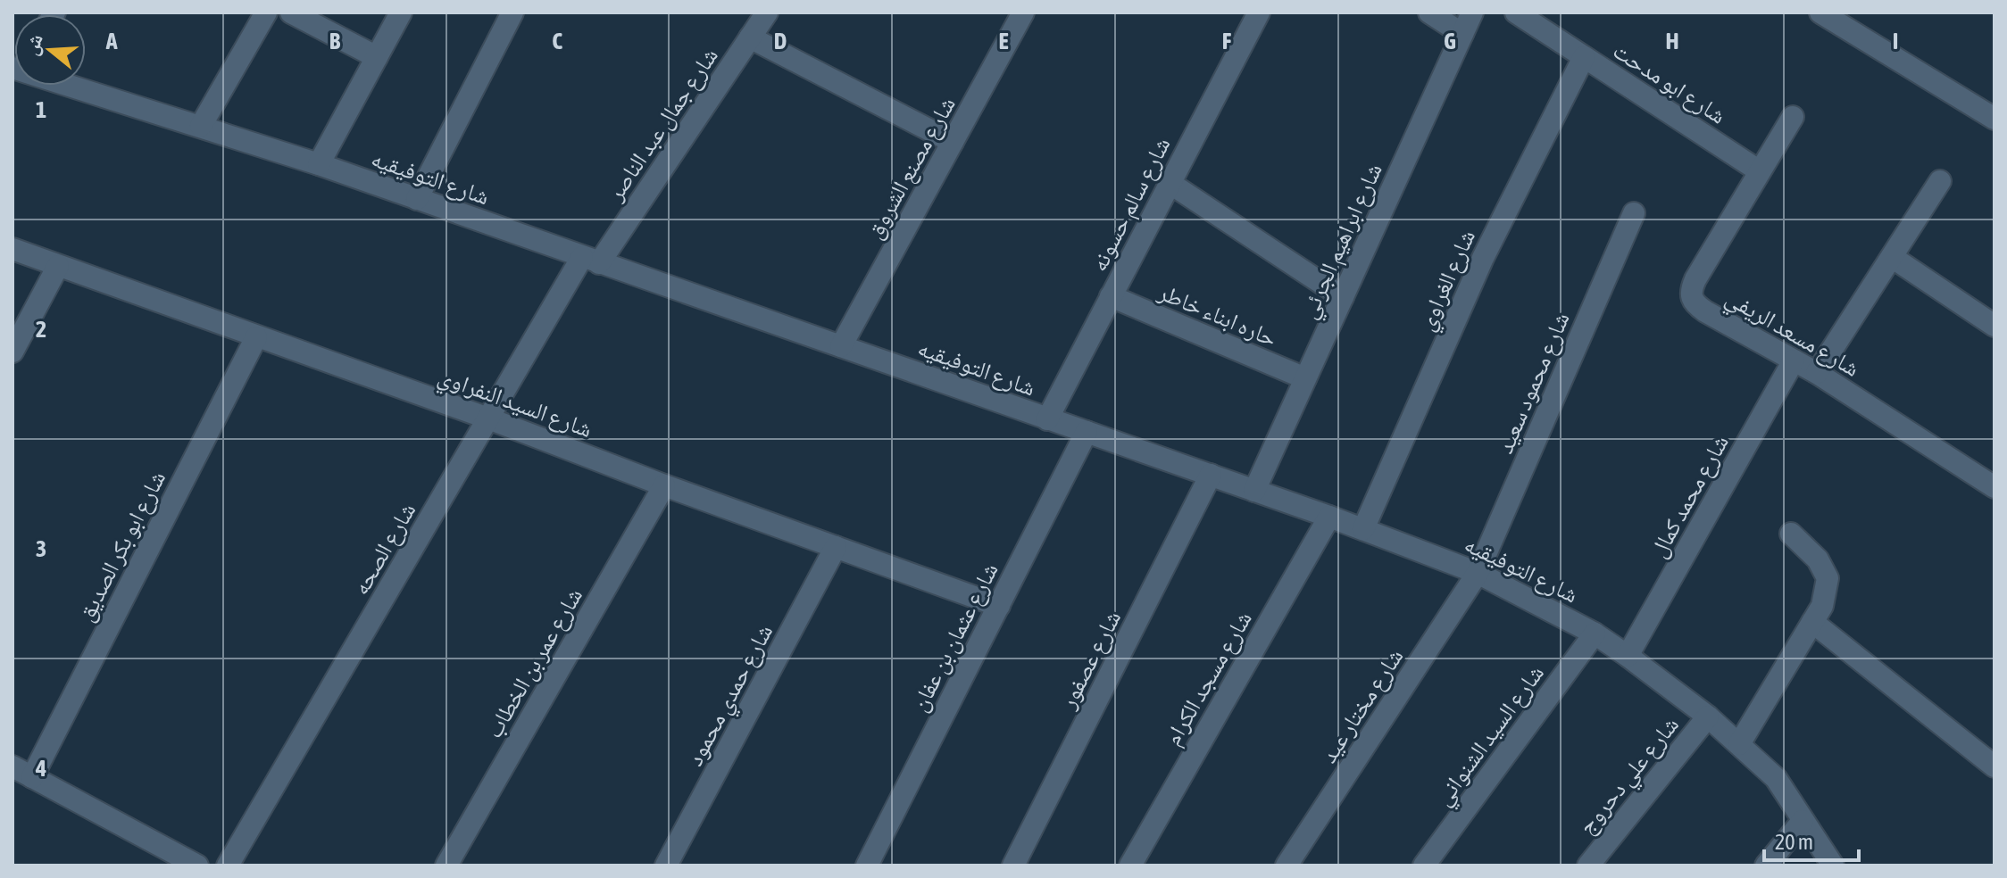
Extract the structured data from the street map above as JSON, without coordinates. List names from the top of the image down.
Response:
{
  "streets": {
    "street": [
      "شارع ابو مدحت",
      "شارع جمال عبد الناصر",
      "شارع مصنع الشروق",
      "شارع التوفيقيه",
      "شارع سالم حسونه",
      "شارع ابراهيم الجرئي",
      "شارع الغراوي",
      "حاره ابناء خاطر",
      "شارع مسعد الريفي",
      "شارع محمود سعيد",
      "شارع السيد النفراوي",
      "شارع محمد كمال",
      "شارع ابو بكر الصديق",
      "شارع الصحه",
      "شارع عثمان بن عفان",
      "شارع عصفور",
      "شارع عمر بن الخطاب",
      "شارع مسجد الكرام",
      "شارع حمدي محمود",
      "شارع مختار عيد",
      "شارع السيد الشنواني",
      "شارع علي دحروج"
    ]
  },
  "crossings": [
    ["شارع ابو مدحت", "شارع الغراوي"],
    ["شارع ابو مدحت", "شارع مسعد الريفي"],
    ["شارع جمال عبد الناصر", "شارع التوفيقيه"],
    ["شارع جمال عبد الناصر", "شارع الصحه"],
    ["شارع مصنع الشروق", "شارع التوفيقيه"],
    ["شارع التوفيقيه", "شارع سالم حسونه"],
    ["شارع التوفيقيه", "شارع ابراهيم الجرئي"],
    ["شارع التوفيقيه", "شارع الغراوي"],
    ["شارع التوفيقيه", "شارع محمود سعيد"],
    ["شارع التوفيقيه", "شارع محمد كمال"],
    ["شارع التوفيقيه", "شارع الصحه"],
    ["شارع التوفيقيه", "شارع عثمان بن عفان"],
    ["شارع التوفيقيه", "شارع عصفور"],
    ["شارع التوفيقيه", "شارع مسجد الكرام"],
    ["شارع التوفيقيه", "شارع مختار عيد"],
    ["شارع التوفيقيه", "شارع السيد الشنواني"],
    ["شارع التوفيقيه", "شارع علي دحروج"],
    ["شارع سالم حسونه", "حاره ابناء خاطر"],
    ["شارع ابراهيم الجرئي", "حاره ابناء خاطر"],
    ["شارع مسعد الريفي", "شارع محمد كمال"],
    ["شارع محمود سعيد", "شارع مختار عيد"],
    ["شارع السيد النفراوي", "شارع ابو بكر الصديق"],
    ["شارع السيد النفراوي", "شارع الصحه"],
    ["شارع السيد النفراوي", "شارع عثمان بن عفان"],
    ["شارع السيد النفراوي", "شارع عمر بن الخطاب"],
    ["شارع السيد النفراوي", "شارع حمدي محمود"]
  ],
  "scale_bar": "20 m",
  "north": "left",
  "grid": {
    "columns": [
      "A",
      "B",
      "C",
      "D",
      "E",
      "F",
      "G",
      "H",
      "I"
    ],
    "rows": [
      "1",
      "2",
      "3",
      "4"
    ]
  }
}
